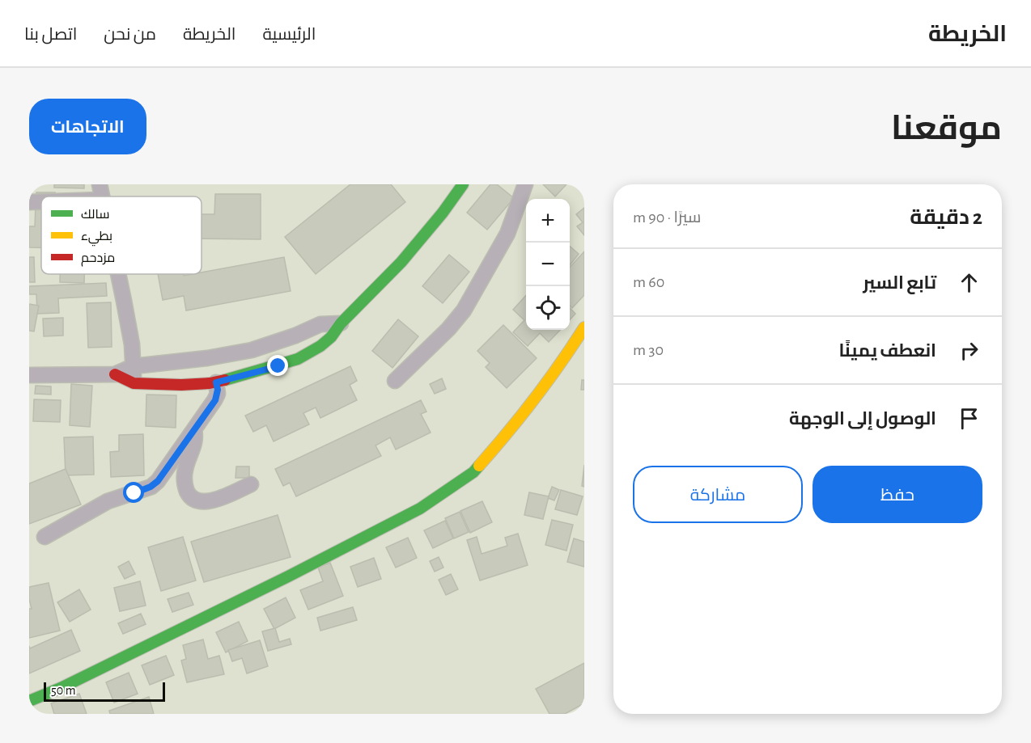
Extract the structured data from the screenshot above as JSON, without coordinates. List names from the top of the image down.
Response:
{
  "legend": ["سالك", "بطيء", "مزدحم"],
  "scale_bar": "50 m",
  "page": {
    "header": "الخريطة",
    "nav": [
      "الرئيسية",
      "الخريطة",
      "من نحن",
      "اتصل بنا"
    ],
    "title": "موقعنا",
    "buttons": [
      "الاتجاهات",
      ["حفظ", "مشاركة"]
    ],
    "heading": ["2 دقيقة", "سيرًا · 90 m"],
    "map_buttons": ["+", "−"],
    "list": [
      ["تابع السير", "60 m"],
      ["انعطف يمينًا", "30 m"],
      "الوصول إلى الوجهة"
    ],
    "scale": "50 m"
  }
}
